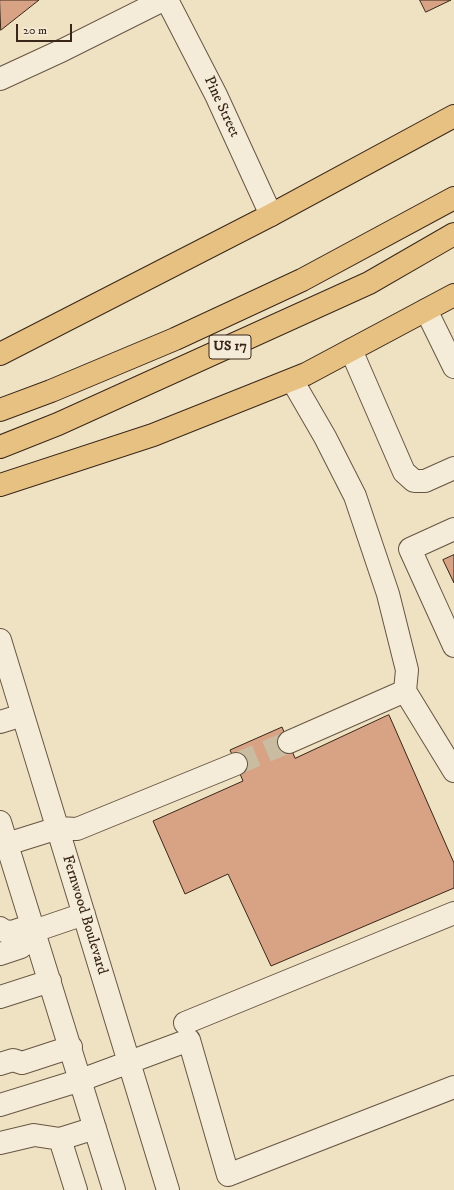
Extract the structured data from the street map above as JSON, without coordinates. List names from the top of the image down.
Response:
{
  "streets": {
    "main road": ["US 17"],
    "street": ["Pine Street", "Fernwood Boulevard"]
  },
  "scale_bar": "20 m"
}
